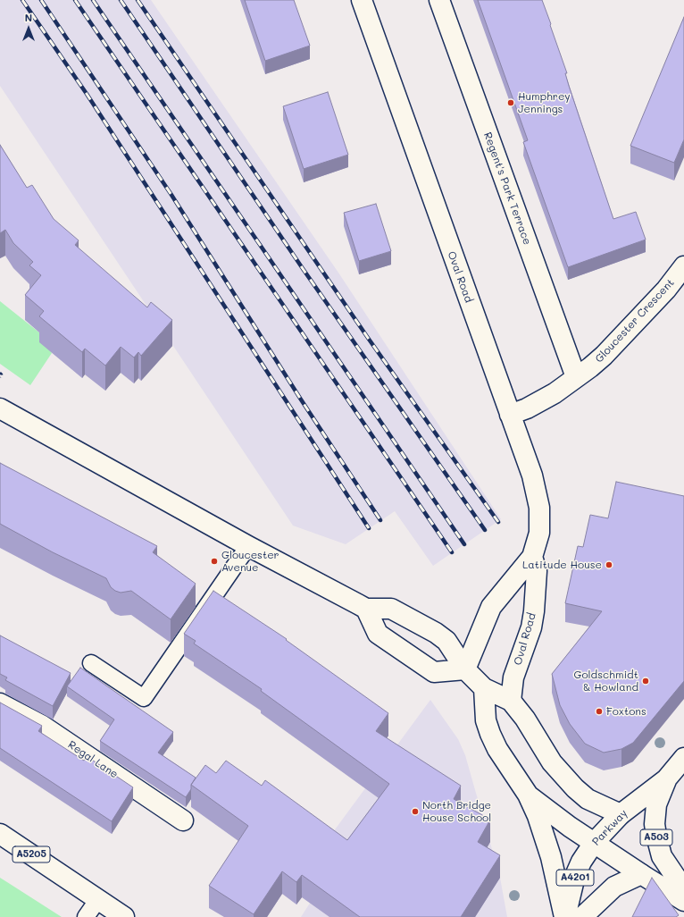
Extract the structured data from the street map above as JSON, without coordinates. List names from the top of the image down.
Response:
{
  "streets": {
    "street": [
      "Regent's Park Terrace",
      "Oval Road",
      "Gloucester Crescent",
      "Regal Lane",
      "Parkway",
      "A503",
      "A5205",
      "A4201"
    ]
  },
  "crossings": [
    ["Regent's Park Terrace", "Gloucester Crescent"],
    ["Oval Road", "Gloucester Crescent"],
    ["Parkway", "A503"]
  ],
  "places": [
    "Humphrey Jennings",
    "Gloucester Avenue",
    "Latitude House",
    "Goldschmidt & Howland",
    "Foxtons",
    "North Bridge House School"
  ],
  "north": "top"
}
